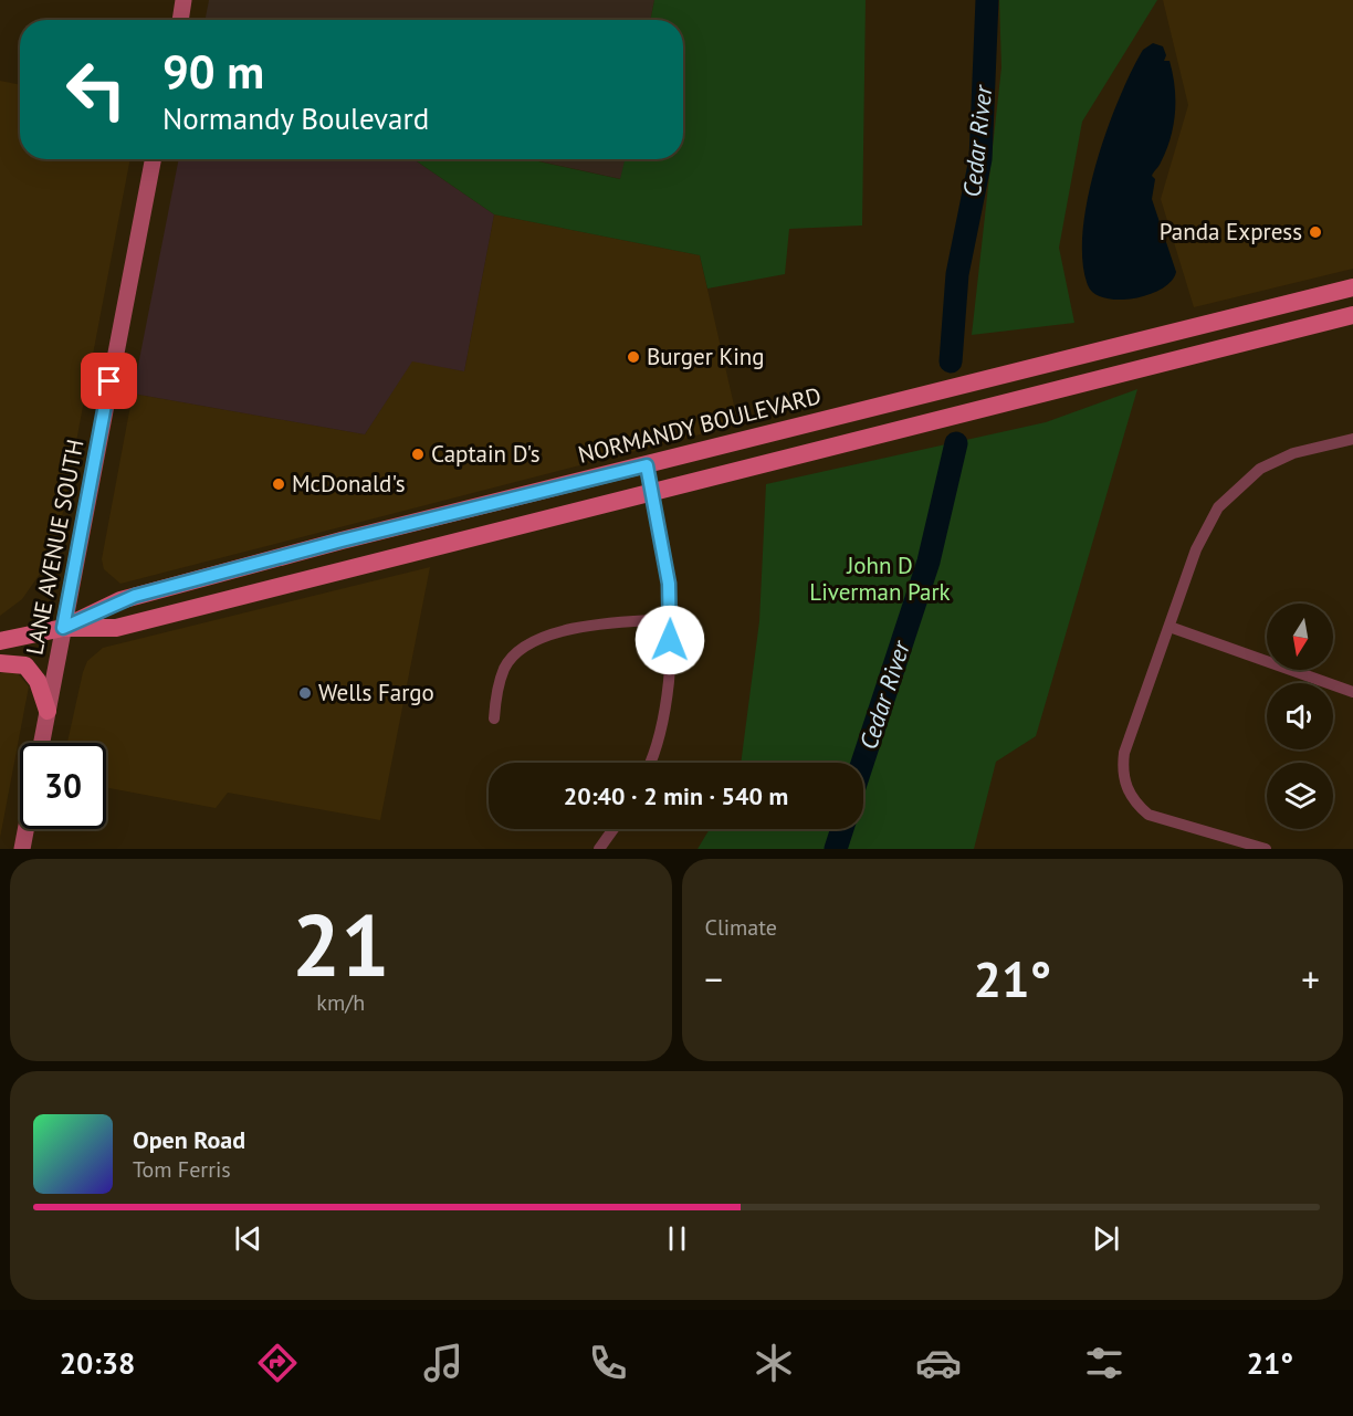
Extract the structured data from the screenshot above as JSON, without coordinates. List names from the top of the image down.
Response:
{
  "streets": {
    "main road": ["NORMANDY BOULEVARD", "LANE AVENUE SOUTH"]
  },
  "crossings": [
    ["NORMANDY BOULEVARD", "LANE AVENUE SOUTH"]
  ],
  "water": ["Cedar River"],
  "parks": ["John D Liverman Park"],
  "places": [
    "Panda Express",
    "Burger King",
    "Captain D's",
    "McDonald's",
    "Wells Fargo"
  ],
  "north": "bottom",
  "page": {
    "turn": ["90 m", "Normandy Boulevard"],
    "limit": "30",
    "trip": "20:40 · 2 min · 540 m",
    "tile": [
      ["21", "km/h"],
      "Climate"
    ],
    "heat": ["−", "21°", "+"],
    "song": ["Open Road", "Tom Ferris"],
    "tabs": ["20:38", "21°"]
  }
}
